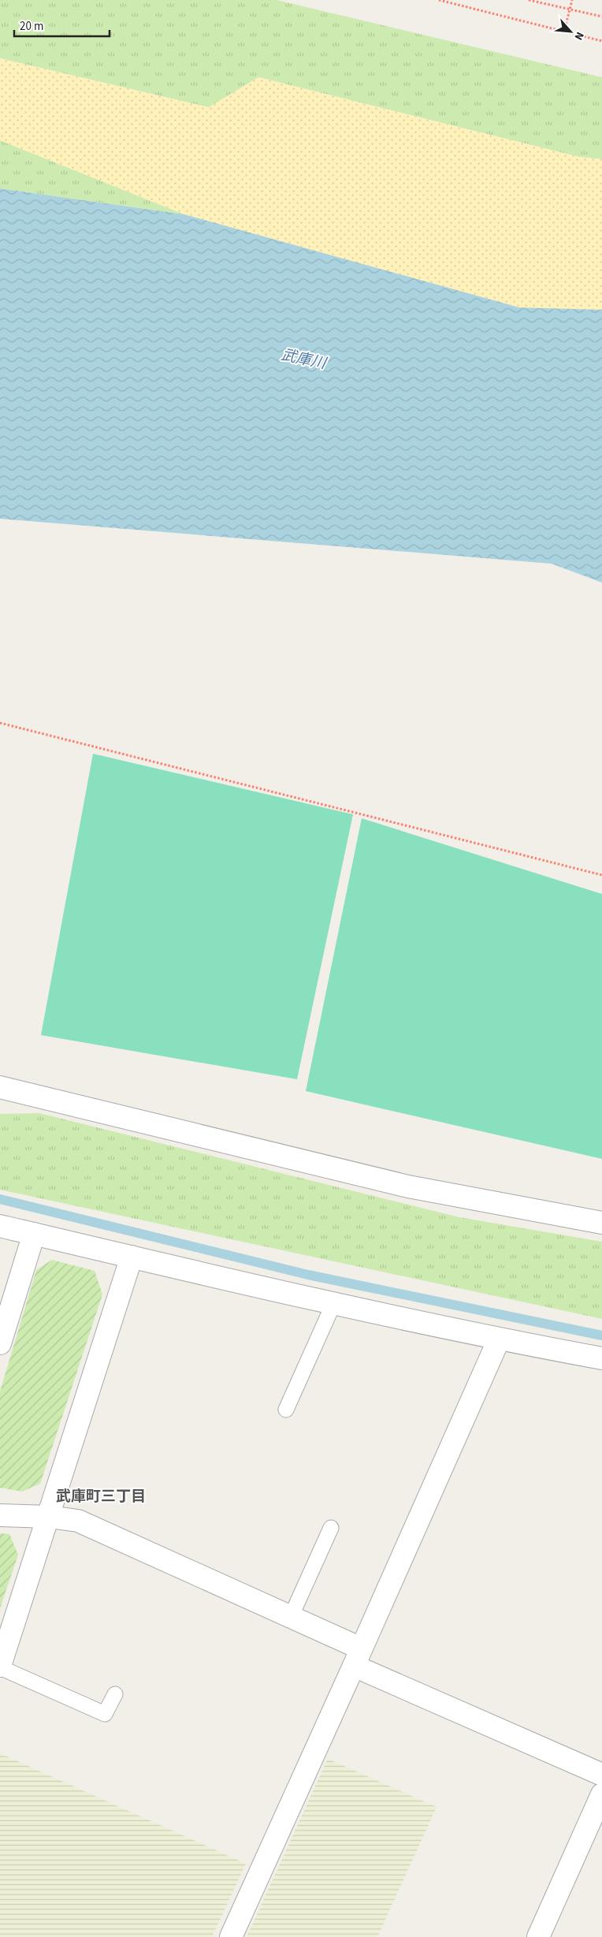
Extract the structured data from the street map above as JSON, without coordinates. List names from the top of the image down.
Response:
{
  "districts": ["武庫町三丁目"],
  "water": ["武庫川"],
  "scale_bar": "20 m",
  "north": "bottom right"
}
